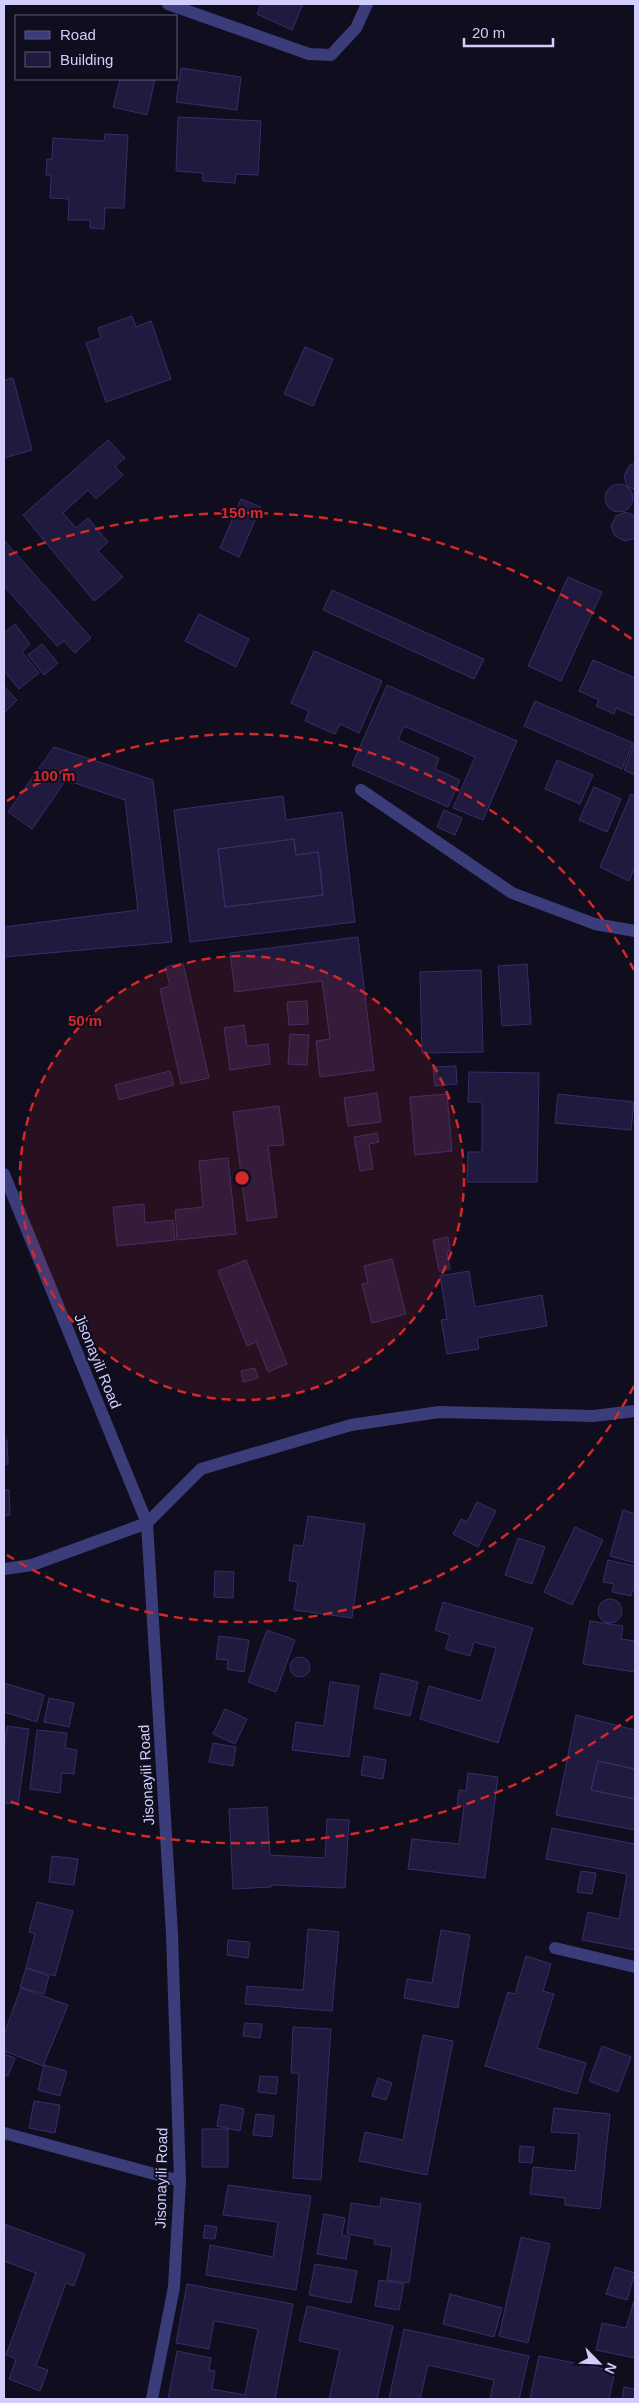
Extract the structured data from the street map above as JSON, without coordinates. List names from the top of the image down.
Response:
{
  "streets": {
    "street": ["Jisonayili Road"]
  },
  "legend": ["Road", "Building"],
  "scale_bar": "20 m",
  "north": "bottom right",
  "rings": ["150 m", "100 m", "50 m"]
}
